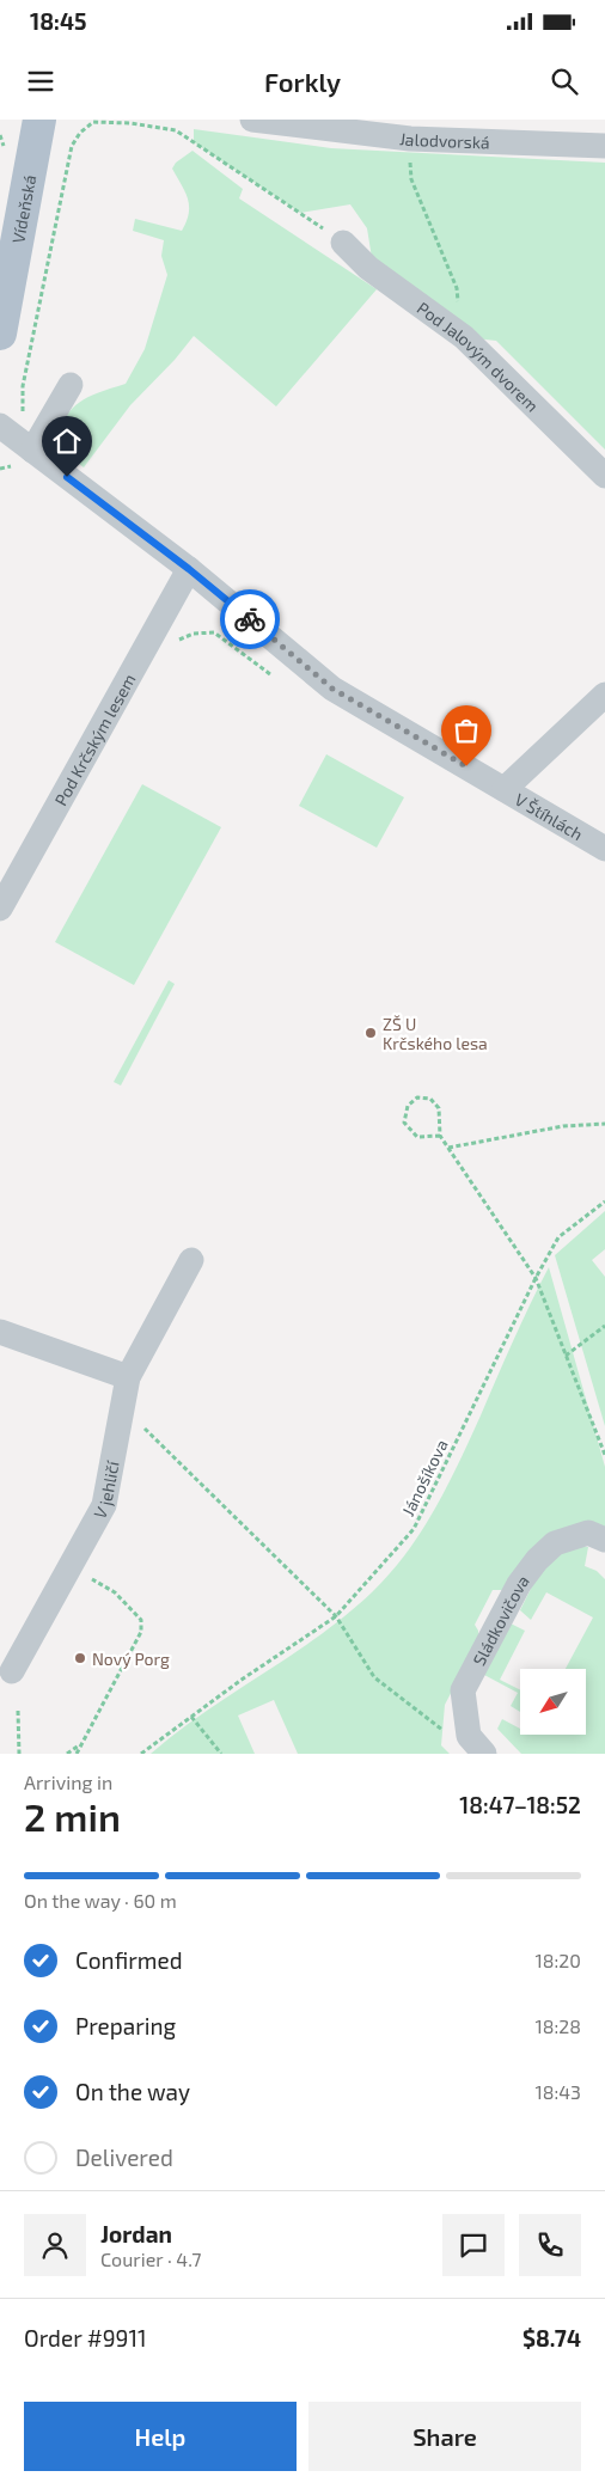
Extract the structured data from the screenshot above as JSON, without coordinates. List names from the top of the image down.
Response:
{
  "streets": {
    "main road": ["Vídeňská"],
    "street": [
      "Jalodvorská",
      "Pod Jalovým dvorem",
      "Pod Krčským lesem",
      "V Štíhlách",
      "V jehličí",
      "Sládkovičova"
    ],
    "path": ["Jánošíkova"]
  },
  "crossings": [
    ["Pod Krčským lesem", "V Štíhlách"]
  ],
  "places": ["ZŠ U Krčského lesa", "Nový Porg"],
  "north": "bottom left",
  "page": {
    "status": "18:45",
    "header": "Forkly",
    "heading": ["2 min", "Arriving in", "18:47–18:52"],
    "panel": [
      "Jordan",
      "Courier · 4.7",
      "Order #9911",
      "$8.74"
    ],
    "bar": "On the way · 60 m",
    "list": [
      ["Confirmed", "18:20"],
      ["Preparing", "18:28"],
      ["On the way", "18:43"],
      "Delivered"
    ],
    "buttons": ["Help", "Share"]
  }
}
